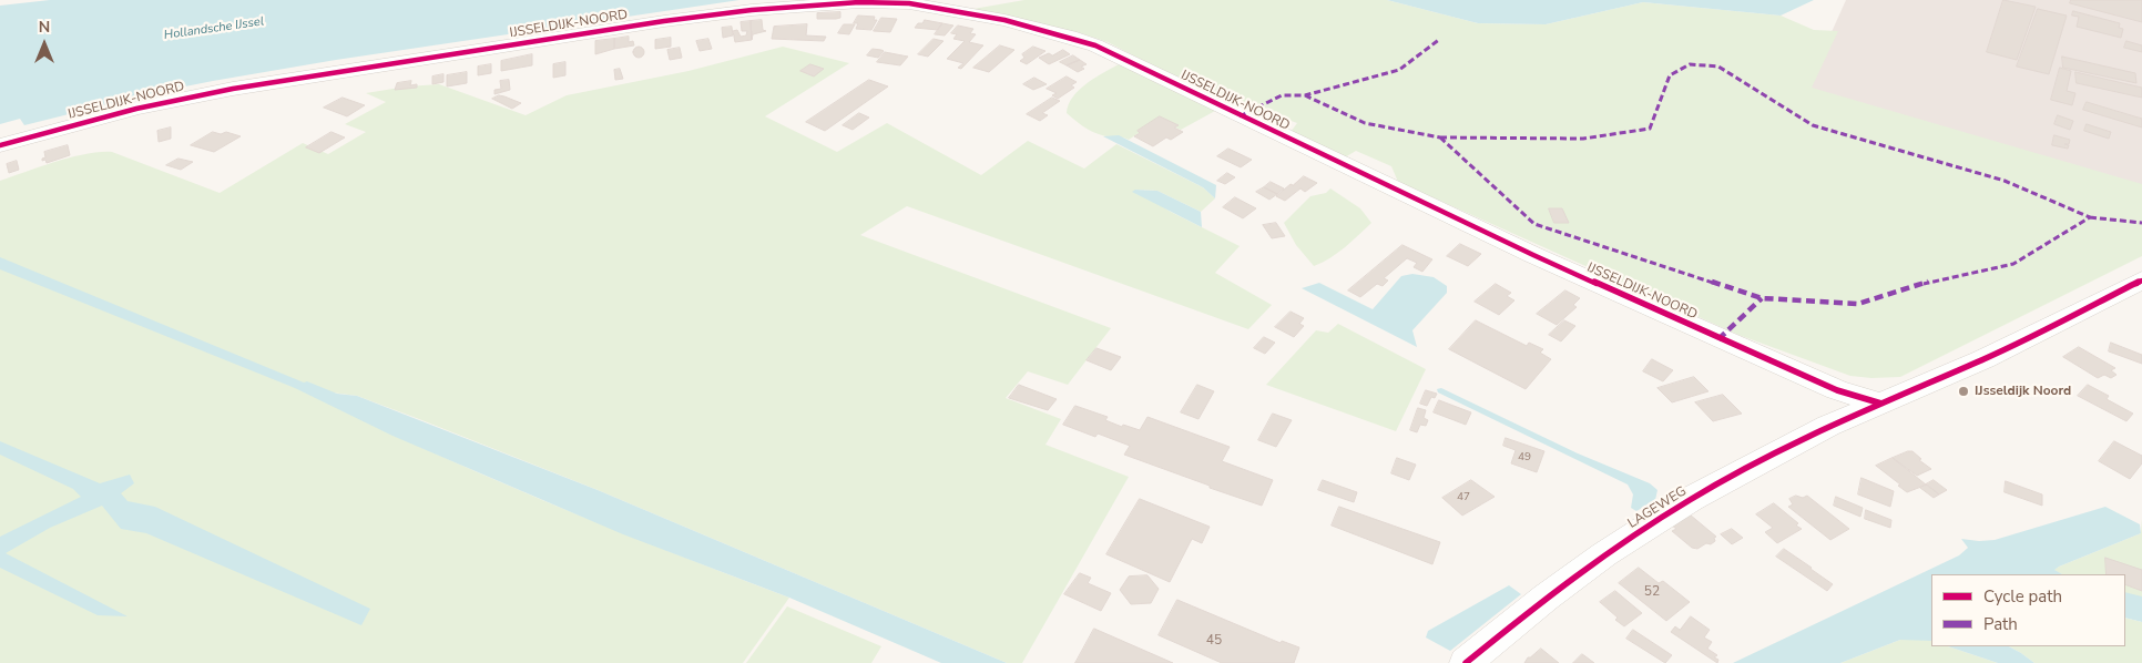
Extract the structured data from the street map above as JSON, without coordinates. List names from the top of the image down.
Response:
{
  "streets": {
    "street": ["IJSSELDIJK-NOORD", "LAGEWEG"]
  },
  "crossings": [
    ["IJSSELDIJK-NOORD", "LAGEWEG"]
  ],
  "water": ["Hollandsche IJssel"],
  "places": ["IJsseldijk Noord"],
  "house_numbers": [
    "49",
    "47",
    "52",
    "45"
  ],
  "legend": ["Cycle path", "Path"],
  "north": "top"
}
